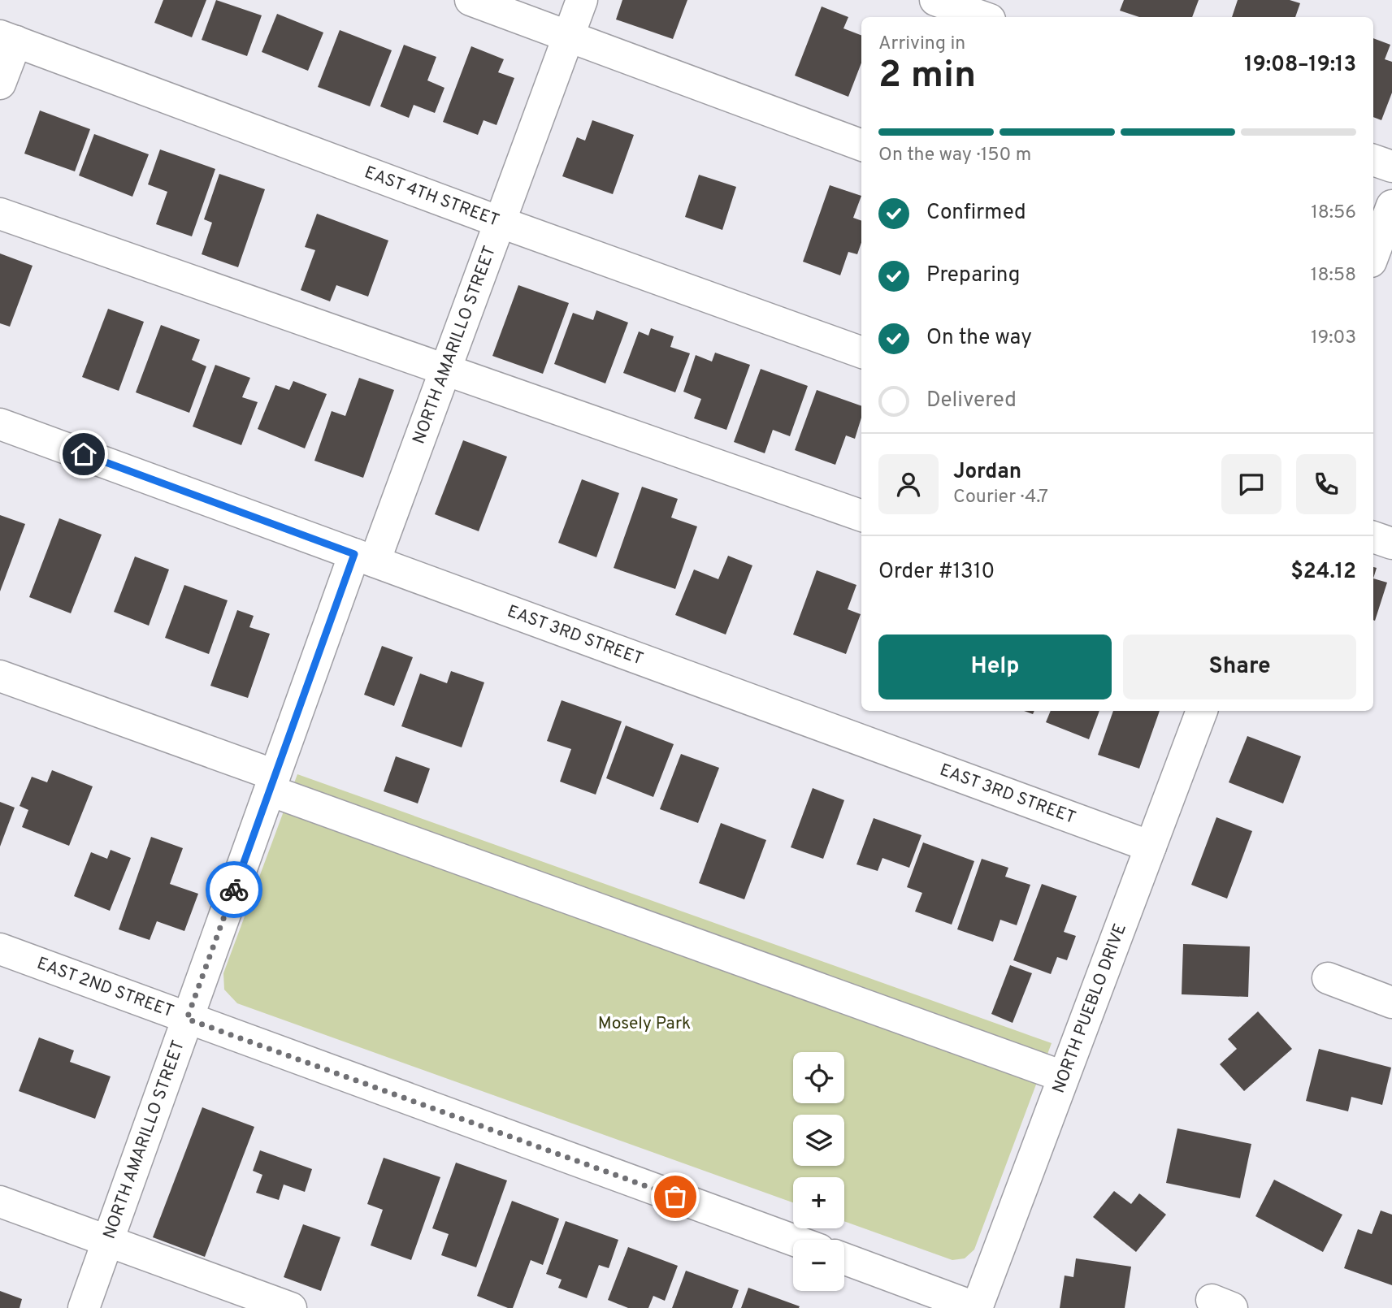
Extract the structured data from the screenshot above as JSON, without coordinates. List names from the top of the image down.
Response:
{
  "streets": {
    "street": [
      "EAST 4TH STREET",
      "NORTH AMARILLO STREET",
      "EAST 3RD STREET",
      "EAST 2ND STREET",
      "NORTH PUEBLO DRIVE"
    ]
  },
  "crossings": [
    ["EAST 4TH STREET", "NORTH AMARILLO STREET"],
    ["NORTH AMARILLO STREET", "EAST 3RD STREET"],
    ["NORTH AMARILLO STREET", "EAST 2ND STREET"],
    ["EAST 3RD STREET", "NORTH PUEBLO DRIVE"]
  ],
  "parks": ["Mosely Park"],
  "page": {
    "heading": ["2 min", "Arriving in", "19:08–19:13"],
    "panel": [
      "Jordan",
      "Courier · 4.7",
      "Order #1310",
      "$24.12"
    ],
    "bar": "On the way · 150 m",
    "list": [
      ["Confirmed", "18:56"],
      ["Preparing", "18:58"],
      ["On the way", "19:03"],
      "Delivered"
    ],
    "buttons": ["Help", "Share"],
    "map_buttons": ["+", "−"]
  }
}
